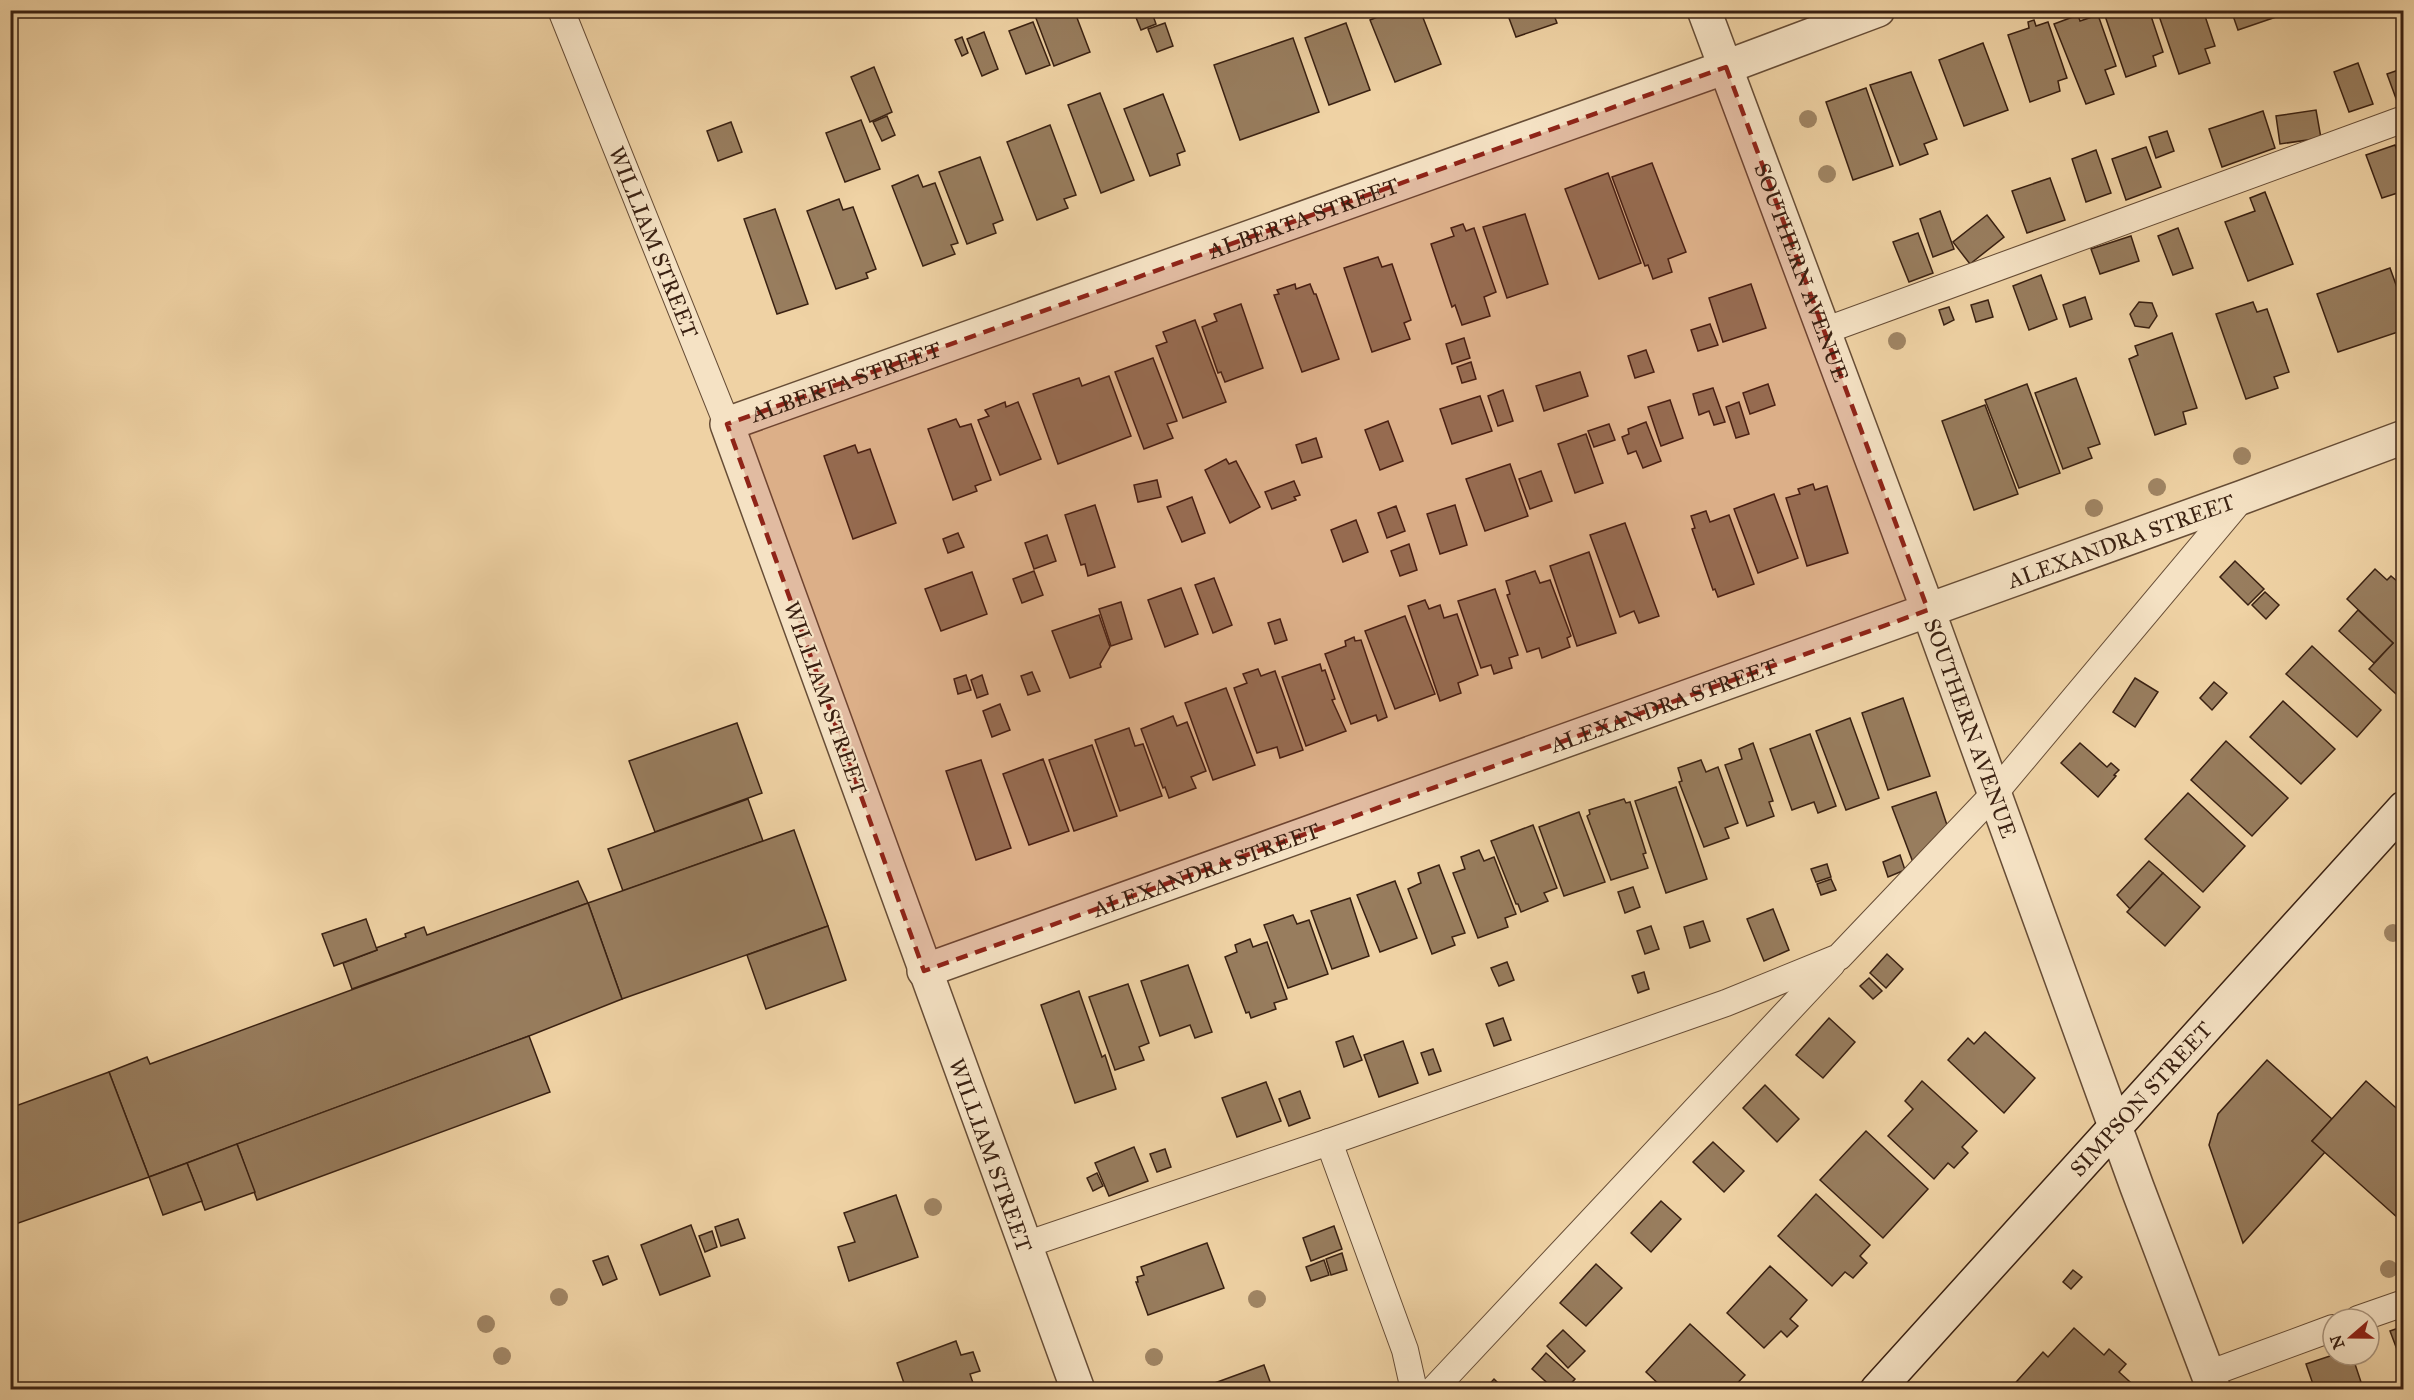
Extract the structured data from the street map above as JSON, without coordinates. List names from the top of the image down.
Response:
{
  "streets": {
    "street": [
      "ALBERTA STREET",
      "WILLIAM STREET",
      "SOUTHERN AVENUE",
      "ALEXANDRA STREET",
      "SIMPSON STREET"
    ]
  },
  "crossings": [
    ["ALBERTA STREET", "WILLIAM STREET"],
    ["ALBERTA STREET", "SOUTHERN AVENUE"],
    ["WILLIAM STREET", "ALEXANDRA STREET"],
    ["SOUTHERN AVENUE", "ALEXANDRA STREET"],
    ["SOUTHERN AVENUE", "SIMPSON STREET"]
  ],
  "north": "left"
}
